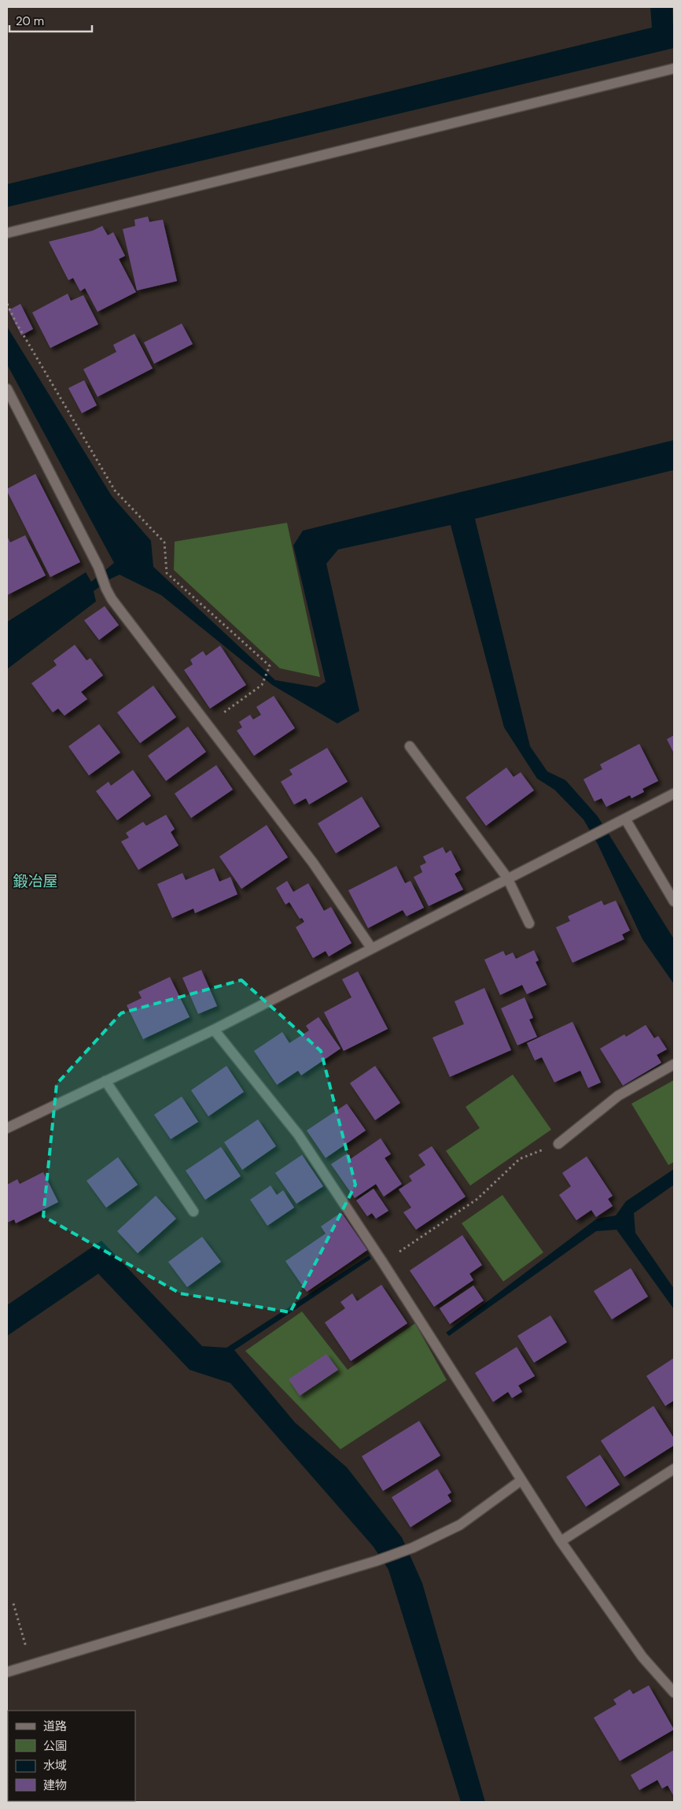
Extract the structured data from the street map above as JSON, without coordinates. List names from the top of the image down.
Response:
{
  "districts": ["鍛冶屋"],
  "legend": [
    "道路",
    "公園",
    "水域",
    "建物"
  ],
  "scale_bar": "20 m"
}
